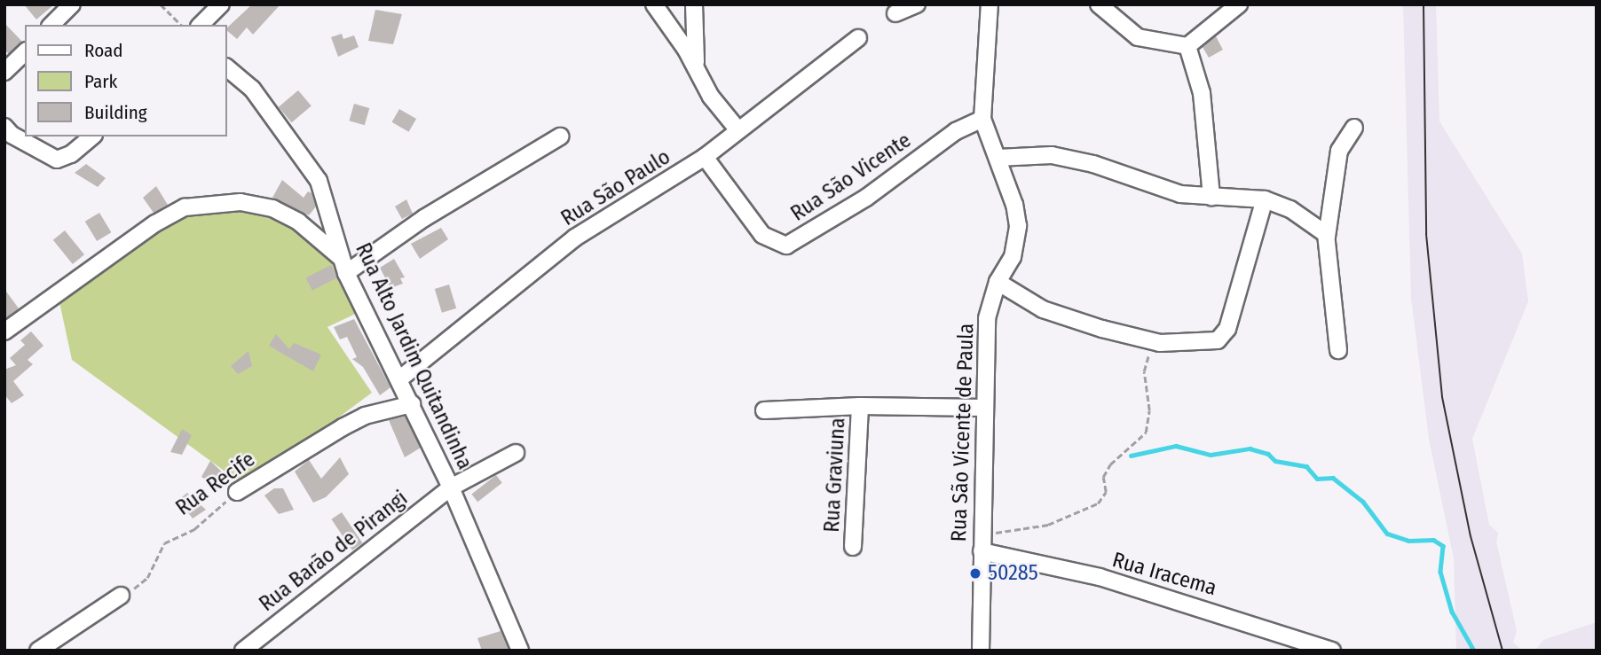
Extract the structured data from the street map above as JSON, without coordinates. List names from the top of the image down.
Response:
{
  "streets": {
    "street": [
      "Rua São Vicente",
      "Rua São Paulo",
      "Rua Alto Jardim Quitandinha",
      "Rua São Vicente de Paula",
      "Rua Graviuna",
      "Rua Recife",
      "Rua Barão de Pirangi",
      "Rua Iracema"
    ]
  },
  "crossings": [
    ["Rua São Vicente", "Rua São Paulo"],
    ["Rua São Vicente", "Rua São Vicente de Paula"],
    ["Rua São Paulo", "Rua Alto Jardim Quitandinha"],
    ["Rua Alto Jardim Quitandinha", "Rua Recife"],
    ["Rua Alto Jardim Quitandinha", "Rua Barão de Pirangi"],
    ["Rua São Vicente de Paula", "Rua Iracema"]
  ],
  "places": ["50285"],
  "legend": ["Road", "Park", "Building"]
}
